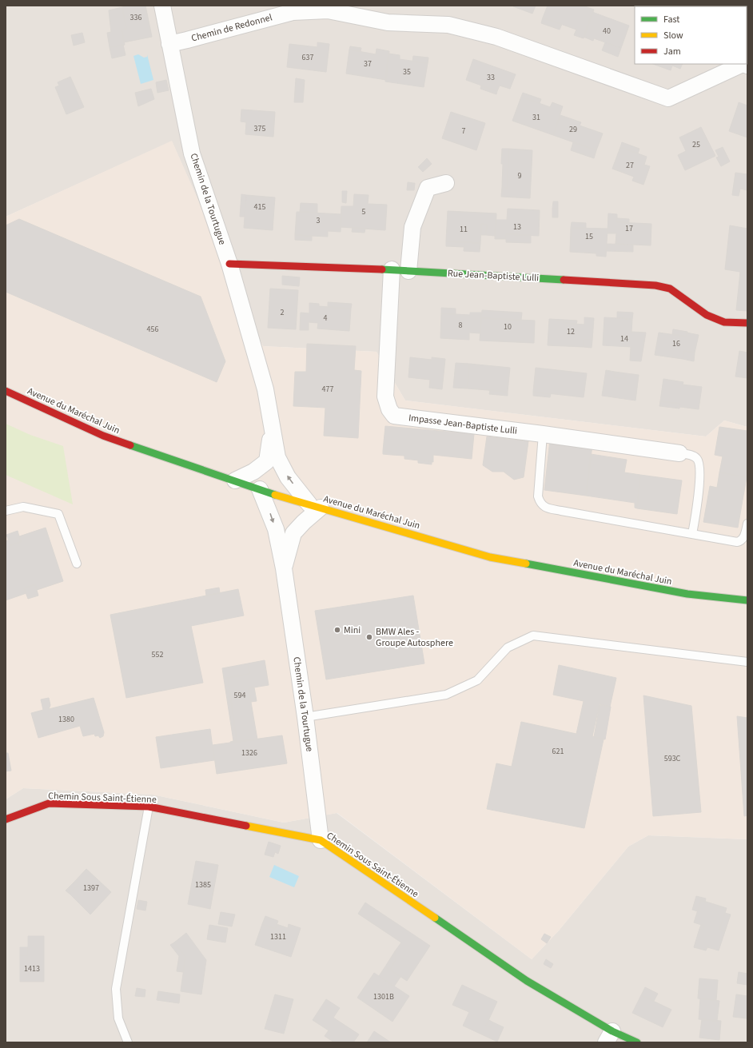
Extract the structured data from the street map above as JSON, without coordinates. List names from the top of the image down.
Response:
{
  "streets": {
    "street": [
      "Chemin de Redonnel",
      "Chemin de la Tourtugue",
      "Rue Jean-Baptiste Lulli",
      "Avenue du Maréchal Juin",
      "Impasse Jean-Baptiste Lulli",
      "Chemin Sous Saint-Étienne"
    ]
  },
  "crossings": [
    ["Chemin de Redonnel", "Chemin de la Tourtugue"],
    ["Chemin de la Tourtugue", "Rue Jean-Baptiste Lulli"],
    ["Chemin de la Tourtugue", "Avenue du Maréchal Juin"],
    ["Chemin de la Tourtugue", "Chemin Sous Saint-Étienne"],
    ["Rue Jean-Baptiste Lulli", "Impasse Jean-Baptiste Lulli"]
  ],
  "places": ["Mini", "BMW Ales - Groupe Autosphere"],
  "house_numbers": [
    "336",
    "40",
    "637",
    "37",
    "35",
    "33",
    "31",
    "375",
    "29",
    "7",
    "25",
    "27",
    "9",
    "415",
    "5",
    "3",
    "13",
    "17",
    "11",
    "15",
    "2",
    "4",
    "8",
    "10",
    "456",
    "12",
    "14",
    "16",
    "477",
    "552",
    "594",
    "1380",
    "621",
    "1326",
    "593C",
    "1385",
    "1397",
    "1311",
    "1413",
    "1301B"
  ],
  "legend": ["Fast", "Slow", "Jam"]
}
